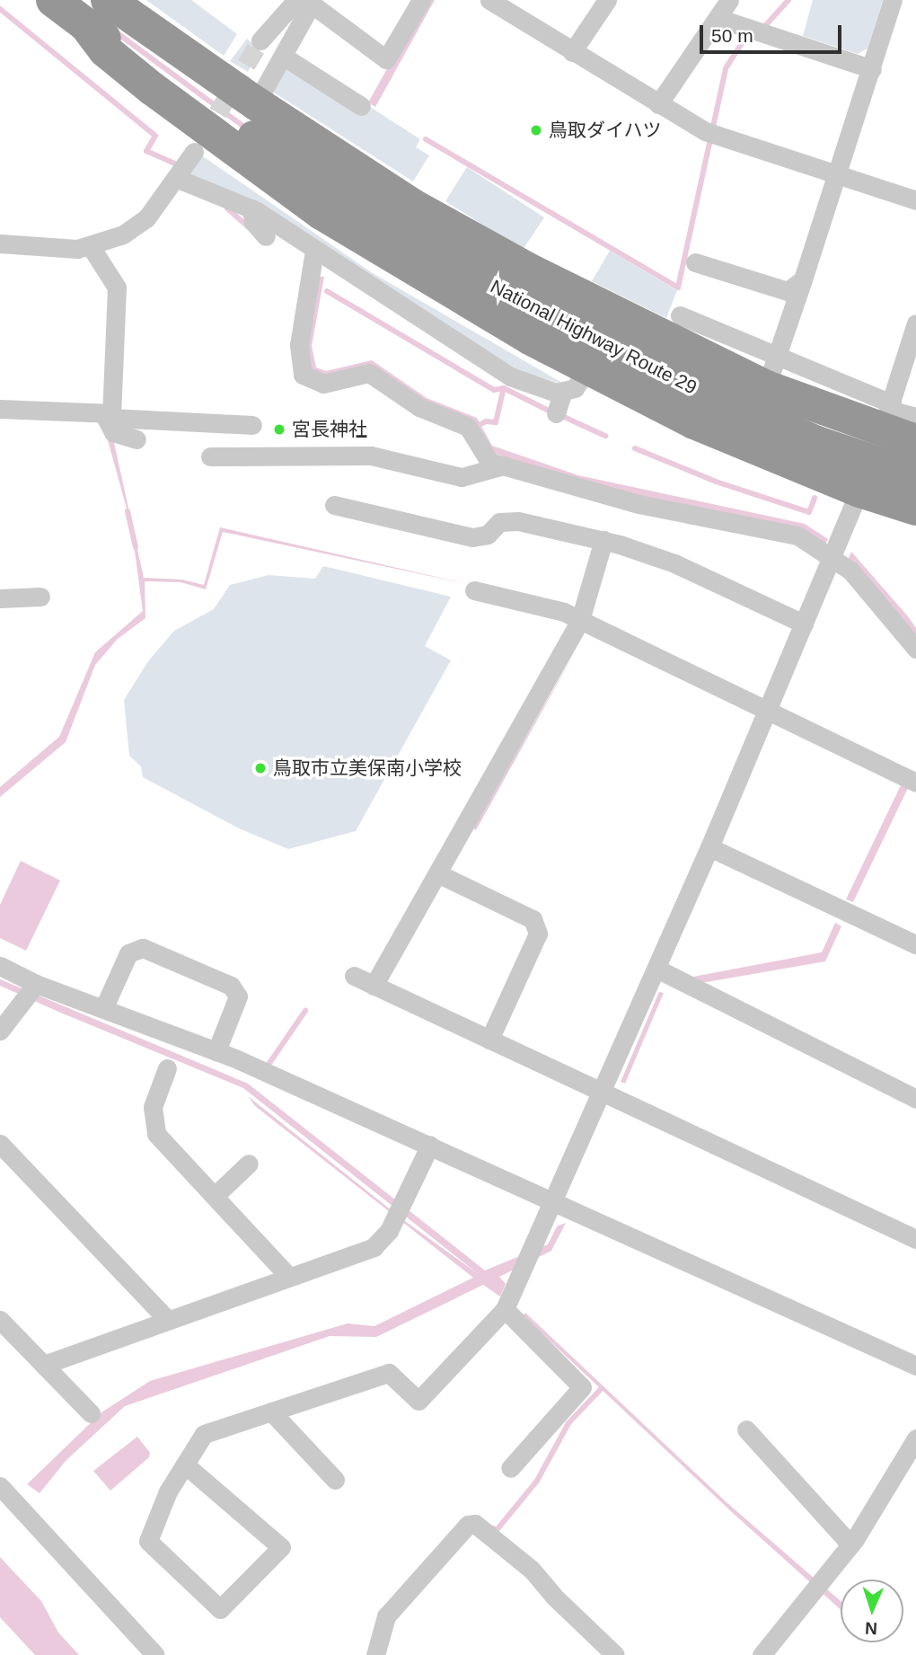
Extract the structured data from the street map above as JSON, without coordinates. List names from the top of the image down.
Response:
{
  "streets": {
    "highway": ["National Highway Route 29"]
  },
  "places": ["鳥取ダイハツ", "宮長神社", "鳥取市立美保南小学校"],
  "scale_bar": "50 m",
  "north": "bottom"
}
